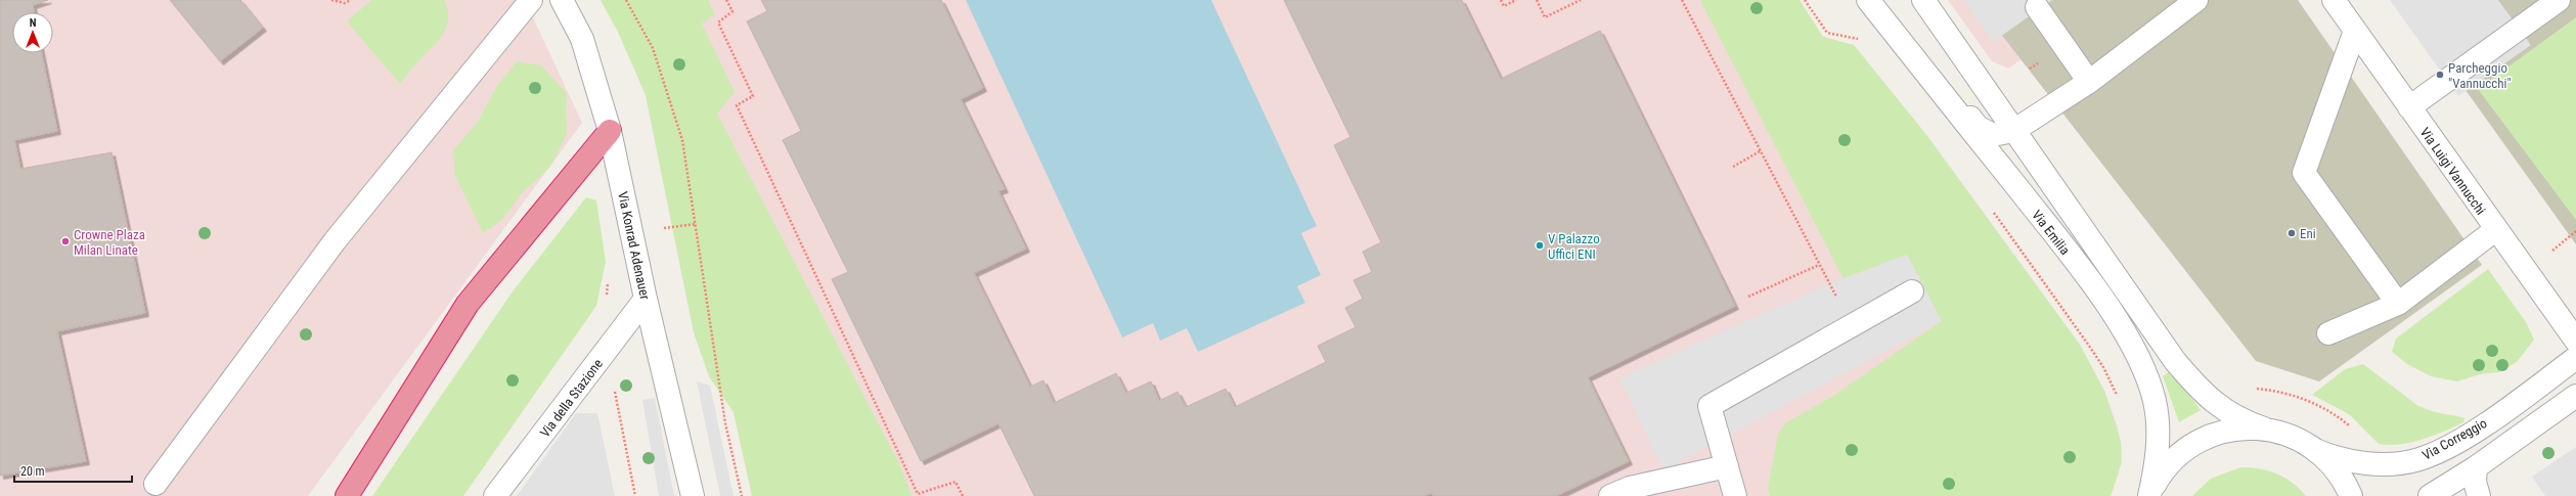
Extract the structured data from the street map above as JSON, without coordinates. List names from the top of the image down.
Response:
{
  "streets": {
    "street": [
      "Via Luigi Vannucchi",
      "Via Emilia",
      "Via Konrad Adenauer",
      "Via della Stazione",
      "Via Correggio"
    ]
  },
  "crossings": [
    ["Via Konrad Adenauer", "Via della Stazione"]
  ],
  "places": [
    "Parcheggio \"Vannucchi\"",
    "Eni",
    "Crowne Plaza Milan Linate",
    "V Palazzo Uffici ENI"
  ],
  "scale_bar": "20 m",
  "north": "top"
}
